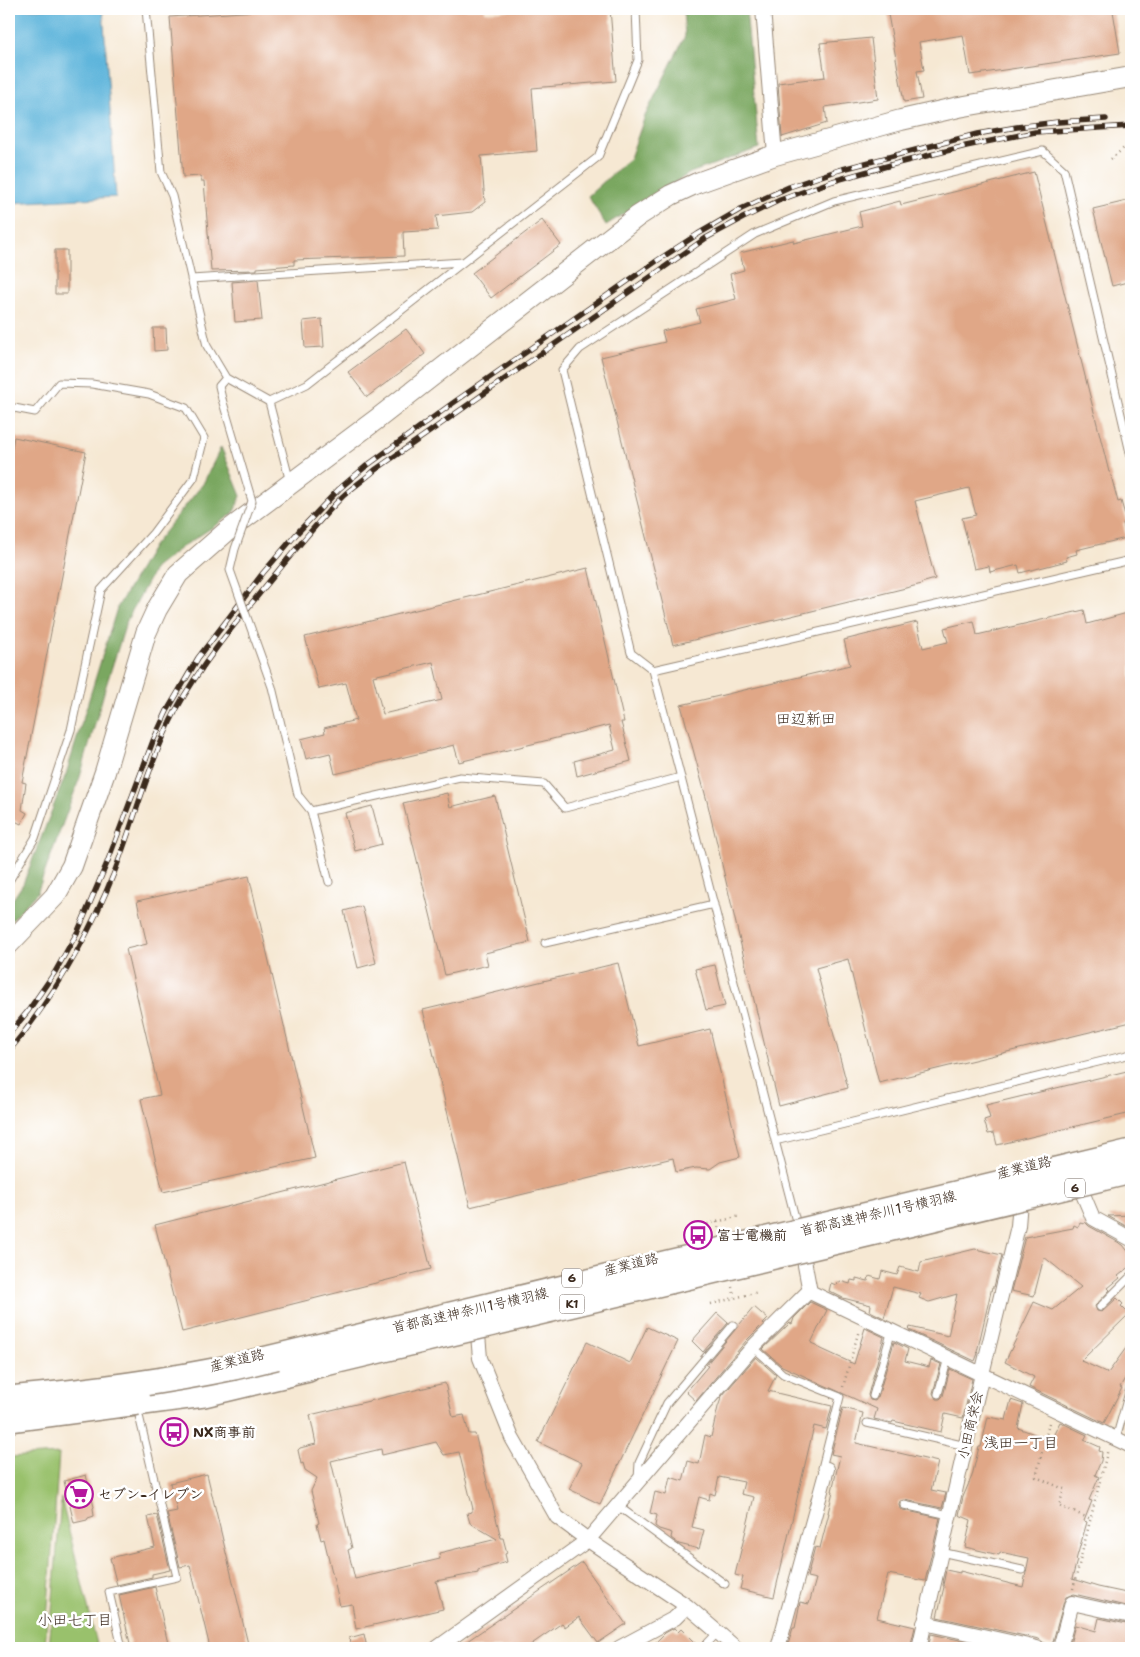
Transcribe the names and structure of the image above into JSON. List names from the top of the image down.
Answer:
{
  "streets": {
    "highway": ["首都高速神奈川1号横羽線", "K1"],
    "main road": ["産業道路", "6"],
    "street": ["小田商栄会"]
  },
  "crossings": [
    ["産業道路", "首都高速神奈川1号横羽線"],
    ["産業道路", "小田商栄会"]
  ],
  "districts": ["田辺新田", "浅田一丁目", "小田七丁目"],
  "places": {
    "bus stop": ["富士電機前", "NX商事前"],
    "supermarket": ["セブン-イレブン"]
  }
}
